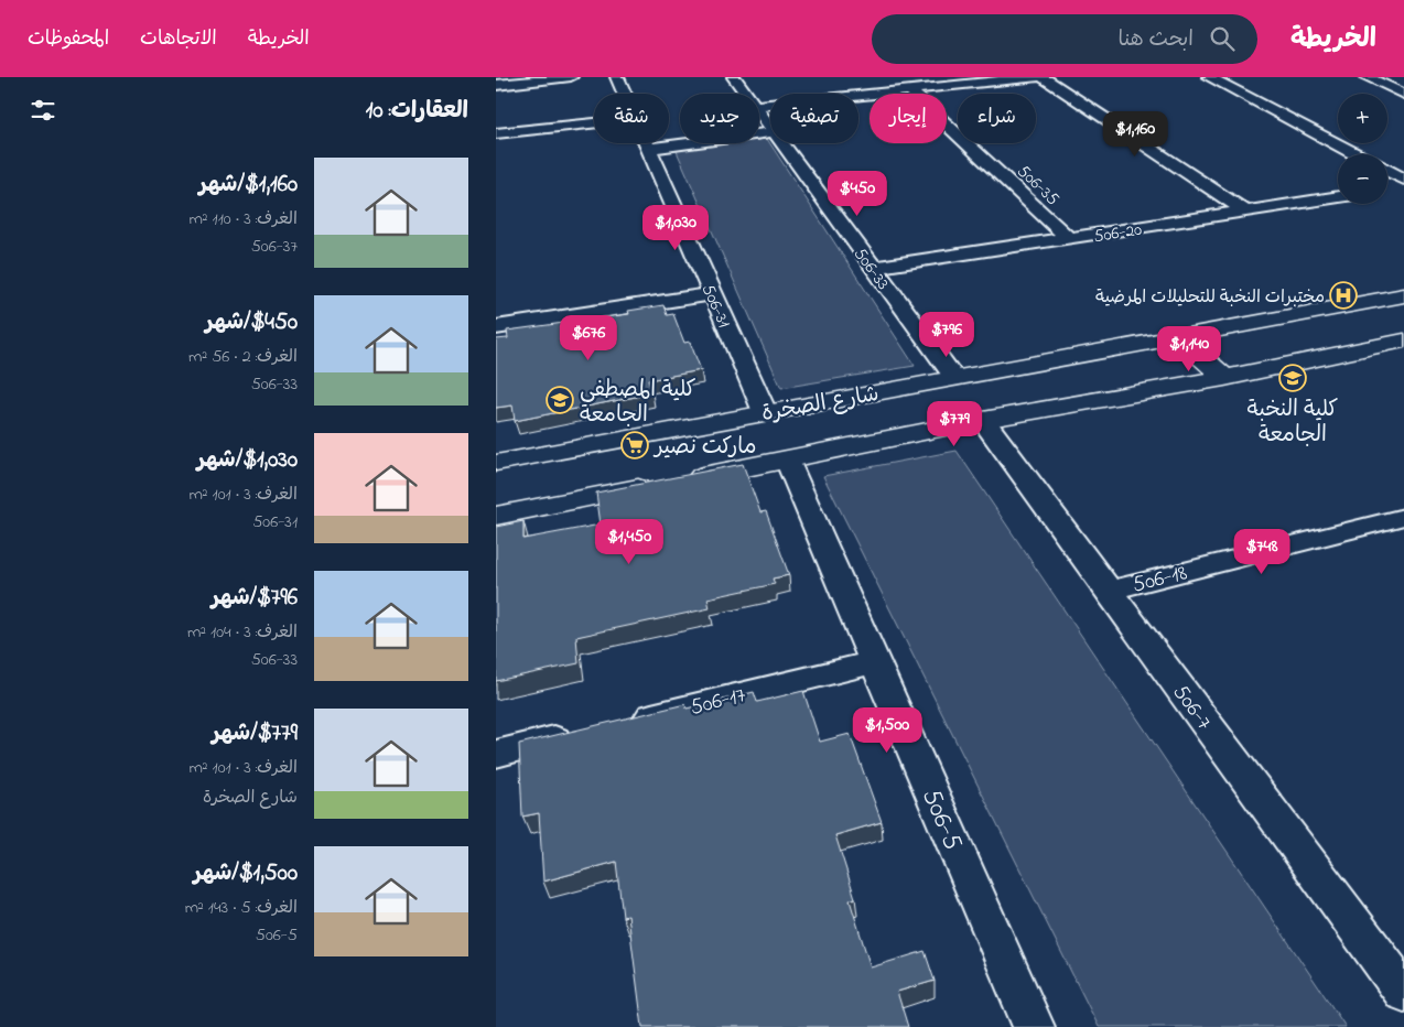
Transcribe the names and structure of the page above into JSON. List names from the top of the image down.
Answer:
{
  "streets": {
    "street": [
      "506-35",
      "506-20",
      "506-33",
      "506-31",
      "شارع الصخرة",
      "506-18",
      "506-17",
      "506-7",
      "506-5"
    ]
  },
  "crossings": [
    ["506-35", "506-20"],
    ["506-20", "506-33"],
    ["506-33", "شارع الصخرة"],
    ["506-31", "شارع الصخرة"],
    ["506-18", "506-7"],
    ["506-17", "506-5"]
  ],
  "places": {
    "hospital": ["مختبرات النخبة للتحليلات المرضية"],
    "school or university": ["كلية النخبة الجامعة", "كلية المصطفى الجامعة"],
    "supermarket": ["ماركت نصير"]
  },
  "page": {
    "header": "الخريطة",
    "search": "ابحث هنا",
    "nav": ["الخريطة", "الاتجاهات", "المحفوظات"],
    "heading": "العقارات: 10",
    "map_buttons": ["+", "−"],
    "chip": [
      "شراء",
      "إيجار",
      "تصفية",
      "جديد",
      "شقة"
    ],
    "price": [
      "$1,160",
      "$450",
      "$1,030",
      "$796",
      "$676",
      "$1,140",
      "$779",
      "$1,450",
      "$748",
      "$1,500"
    ],
    "list": [
      {
        "name": "$1,160/شهر",
        "note": "الغرف: 3 · 110 m² · 506-37"
      },
      {
        "name": "$450/شهر",
        "note": "الغرف: 2 · 56 m² · 506-33"
      },
      {
        "name": "$1,030/شهر",
        "note": "الغرف: 3 · 101 m² · 506-31"
      },
      {
        "name": "$796/شهر",
        "note": "الغرف: 3 · 104 m² · 506-33"
      },
      {
        "name": "$779/شهر",
        "note": "الغرف: 3 · 101 m² · شارع الصخرة"
      },
      {
        "name": "$1,500/شهر",
        "note": "الغرف: 5 · 143 m² · 506-5"
      }
    ]
  }
}
